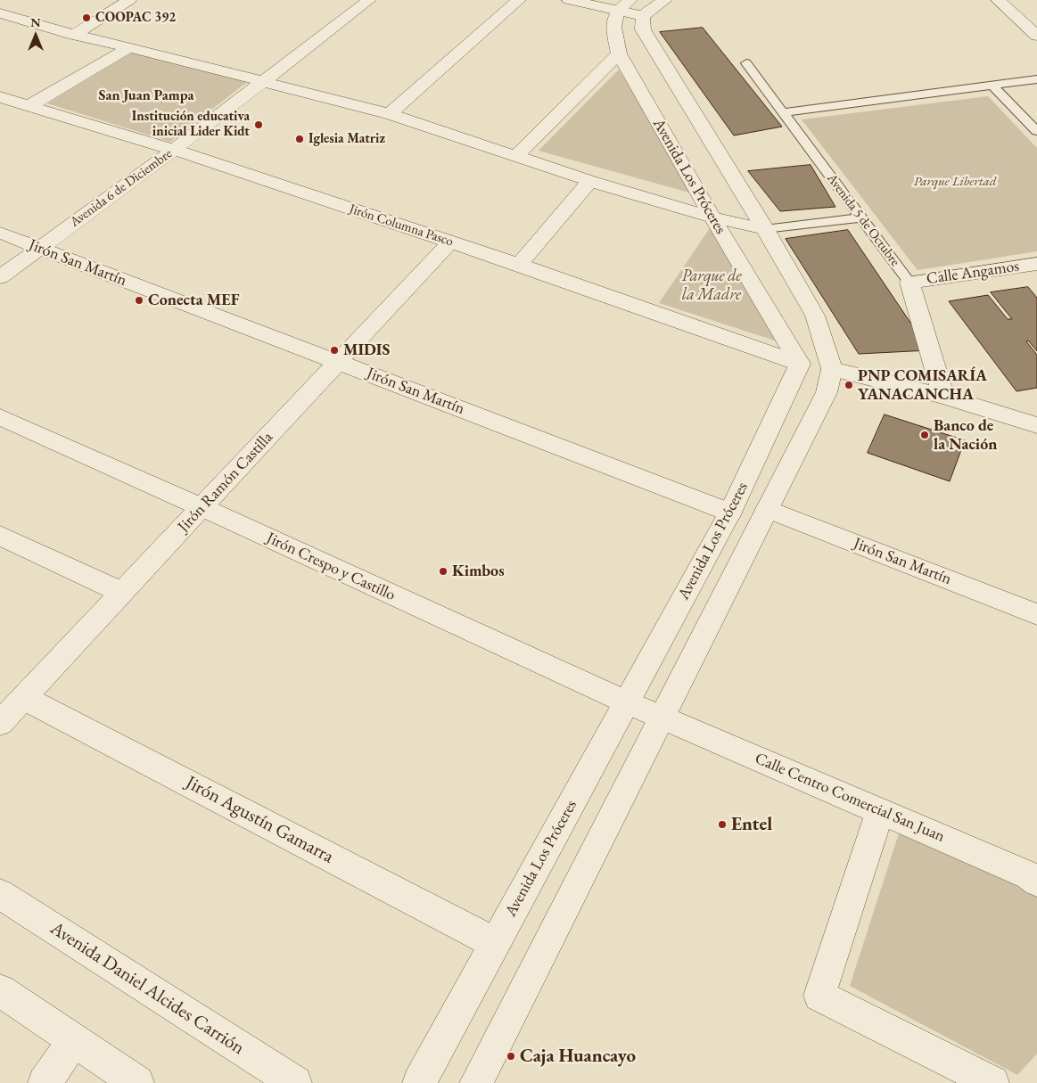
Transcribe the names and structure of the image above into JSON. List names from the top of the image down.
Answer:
{
  "streets": {
    "street": [
      "Avenida Los Próceres",
      "Avenida 6 de Diciembre",
      "Avenida 5 de Octubre",
      "Jirón Columna Pasco",
      "Jirón San Martín",
      "Calle Angamos",
      "Jirón Ramón Castilla",
      "Jirón Crespo y Castillo",
      "Calle Centro Comercial San Juan",
      "Jirón Agustín Gamarra",
      "Avenida Daniel Alcides Carrión"
    ]
  },
  "crossings": [
    ["Avenida Los Próceres", "Jirón Columna Pasco"],
    ["Avenida Los Próceres", "Jirón San Martín"],
    ["Avenida Los Próceres", "Jirón Crespo y Castillo"],
    ["Avenida Los Próceres", "Calle Centro Comercial San Juan"],
    ["Avenida Los Próceres", "Jirón Agustín Gamarra"],
    ["Avenida 6 de Diciembre", "Jirón Columna Pasco"],
    ["Avenida 6 de Diciembre", "Jirón San Martín"],
    ["Avenida 5 de Octubre", "Calle Angamos"],
    ["Jirón Columna Pasco", "Jirón Ramón Castilla"],
    ["Jirón San Martín", "Jirón Ramón Castilla"],
    ["Jirón Ramón Castilla", "Jirón Crespo y Castillo"],
    ["Jirón Ramón Castilla", "Jirón Agustín Gamarra"],
    ["Jirón Crespo y Castillo", "Calle Centro Comercial San Juan"]
  ],
  "districts": ["San Juan Pampa"],
  "parks": ["Parque Libertad", "Parque de la Madre"],
  "places": [
    "COOPAC 392",
    "Institución educativa inicial Lider Kidt",
    "Iglesia Matriz",
    "Conecta MEF",
    "MIDIS",
    "PNP COMISARÍA YANACANCHA",
    "Banco de la Nación",
    "Kimbos",
    "Entel",
    "Caja Huancayo"
  ],
  "north": "top"
}
